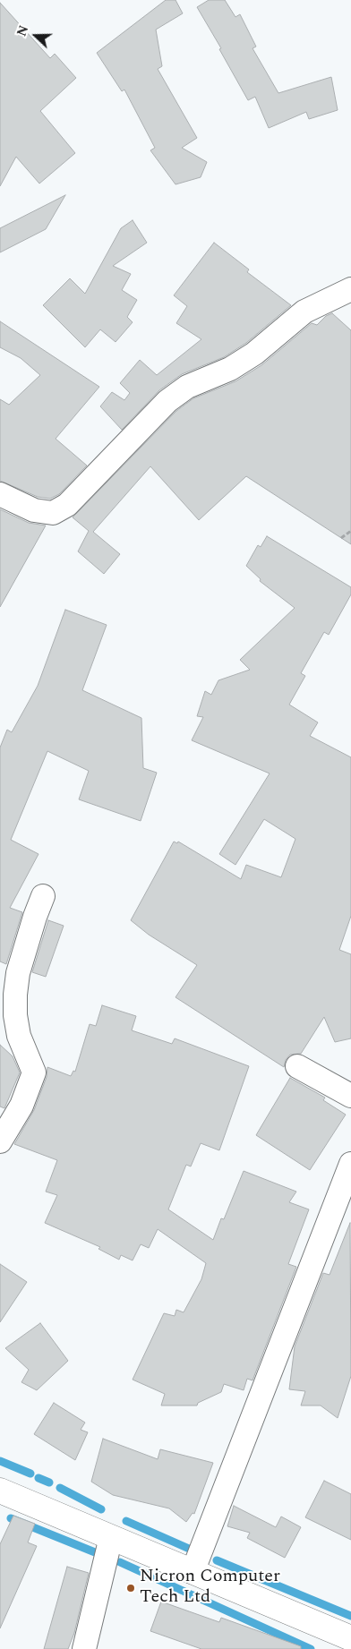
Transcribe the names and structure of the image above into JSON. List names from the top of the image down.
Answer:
{
  "places": ["Nicron Computer Tech Ltd"],
  "north": "left"
}
